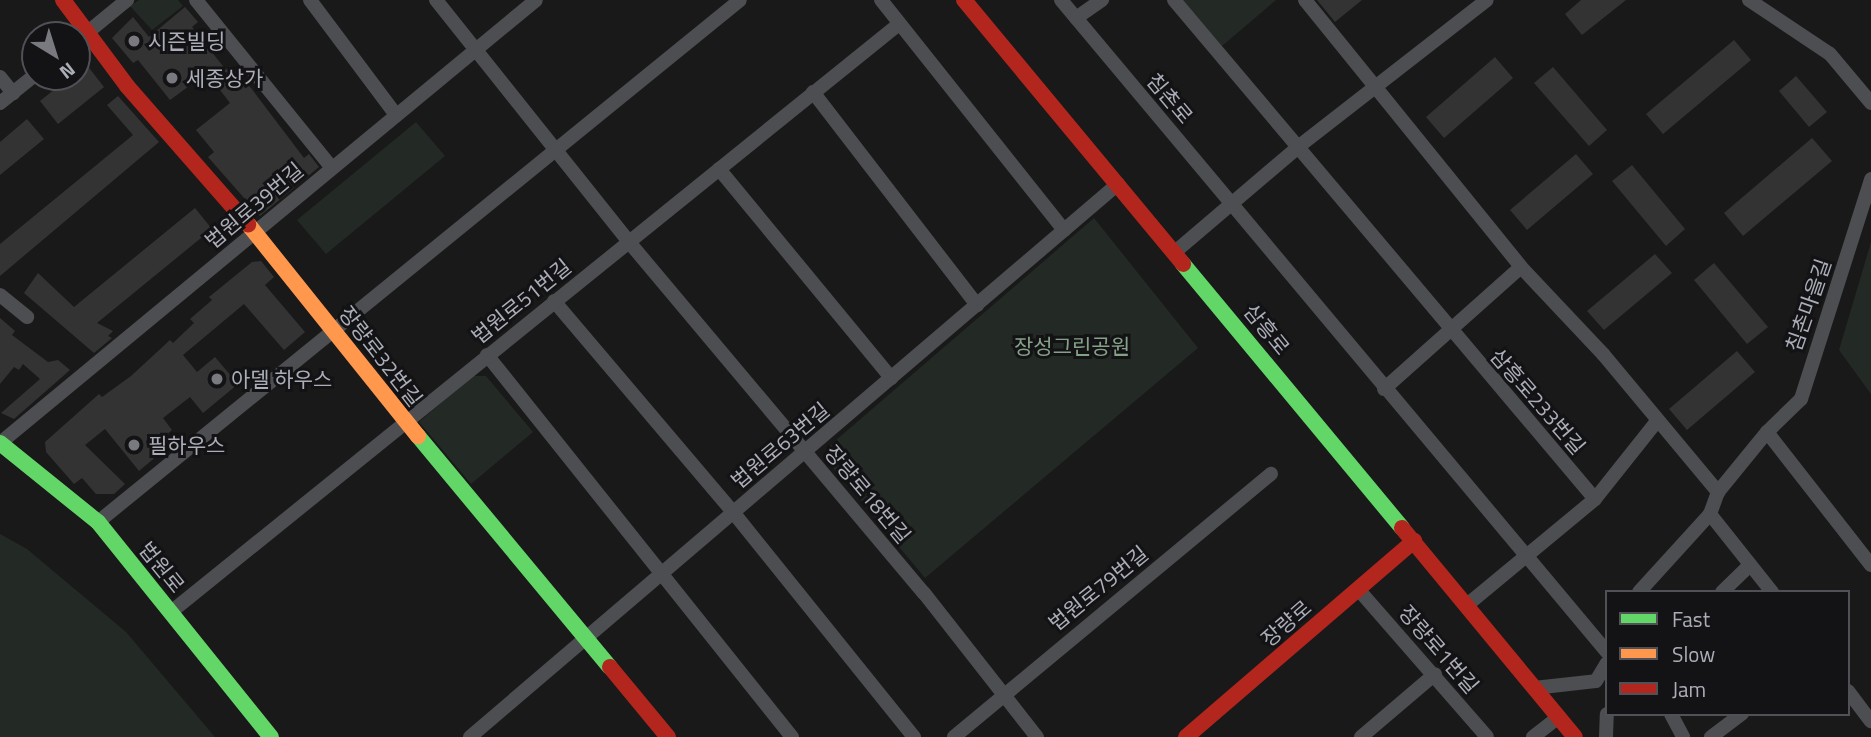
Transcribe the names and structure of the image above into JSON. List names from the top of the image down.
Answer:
{
  "streets": {
    "main road": [
      "삼흥로",
      "장량로32번길",
      "법원로",
      "장량로"
    ],
    "street": [
      "침촌로",
      "법원로39번길",
      "법원로51번길",
      "침촌마을길",
      "삼흥로233번길",
      "법원로63번길",
      "장량로18번길",
      "법원로79번길",
      "장량로1번길"
    ]
  },
  "crossings": [
    ["법원로39번길", "장량로32번길"],
    ["법원로39번길", "장량로18번길"],
    ["법원로39번길", "법원로"],
    ["법원로51번길", "장량로32번길"],
    ["법원로51번길", "장량로18번길"],
    ["법원로51번길", "법원로"],
    ["삼흥로", "법원로63번길"],
    ["삼흥로", "장량로"],
    ["장량로32번길", "법원로63번길"],
    ["법원로63번길", "장량로18번길"],
    ["장량로18번길", "법원로79번길"],
    ["장량로", "장량로1번길"]
  ],
  "parks": ["장성그린공원"],
  "places": [
    "시즌빌딩",
    "세종상가",
    "아델 하우스",
    "필하우스"
  ],
  "legend": ["Fast", "Slow", "Jam"],
  "north": "bottom right"
}
